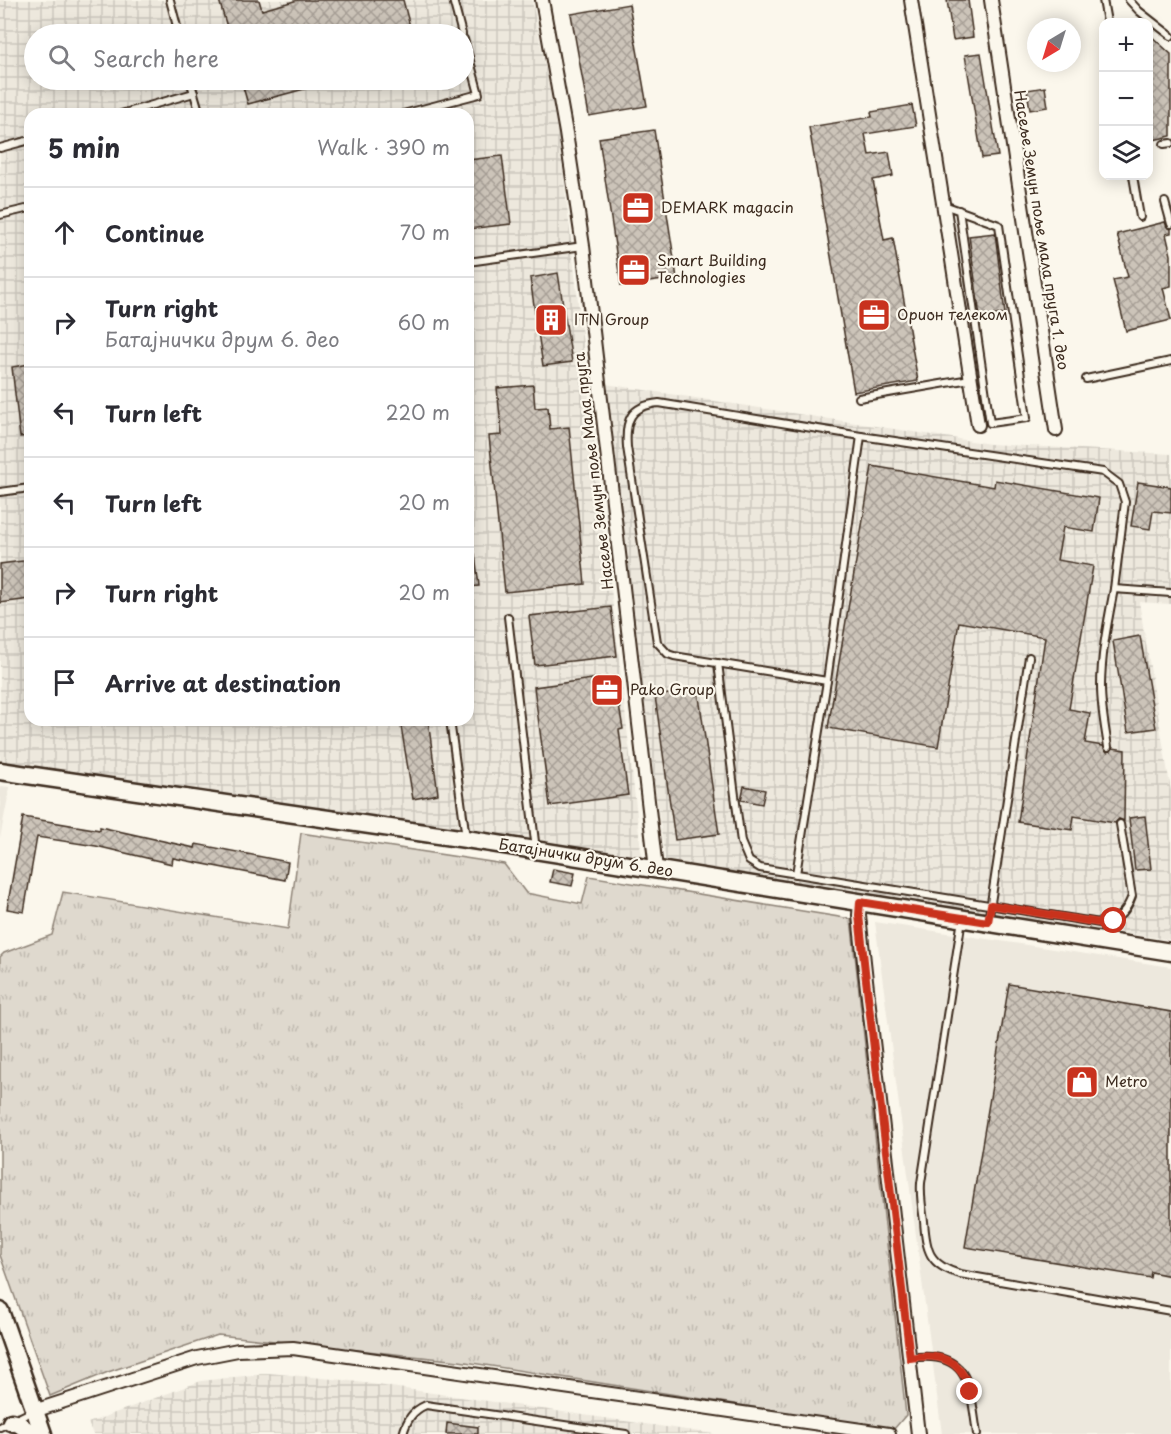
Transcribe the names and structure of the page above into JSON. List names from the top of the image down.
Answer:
{
  "streets": {
    "street": ["Насеље Земун поље мала пруга 1. део", "Насеље Земун поље Мала пруга", "Батајнички друм 6. део"]
  },
  "crossings": [
    ["Насеље Земун поље Мала пруга", "Батајнички друм 6. део"]
  ],
  "places": {
    "office": [
      "DEMARK magacin",
      "Smart Building Technologies",
      "Орион телеком",
      "Pako Group"
    ],
    "building": ["ITN Group"],
    "shop": ["Metro"]
  },
  "north": "bottom left",
  "page": {
    "map_buttons": ["+", "−"],
    "search": "Search here",
    "heading": ["5 min", "Walk · 390 m"],
    "list": [
      ["Continue", "70 m"],
      ["Turn right", "Батајнички друм 6. део", "60 m"],
      ["Turn left", "220 m"],
      ["Turn left", "20 m"],
      ["Turn right", "20 m"],
      "Arrive at destination"
    ]
  }
}
